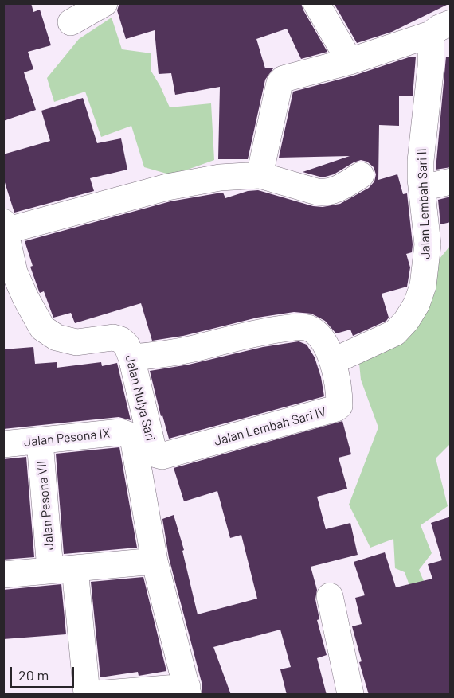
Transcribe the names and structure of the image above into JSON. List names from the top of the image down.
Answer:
{
  "streets": {
    "street": [
      "Jalan Lembah Sari II",
      "Jalan Mulya Sari",
      "Jalan Lembah Sari IV",
      "Jalan Pesona IX",
      "Jalan Pesona VII"
    ]
  },
  "crossings": [
    ["Jalan Lembah Sari II", "Jalan Lembah Sari IV"],
    ["Jalan Mulya Sari", "Jalan Lembah Sari IV"],
    ["Jalan Pesona IX", "Jalan Pesona VII"]
  ],
  "scale_bar": "20 m"
}
